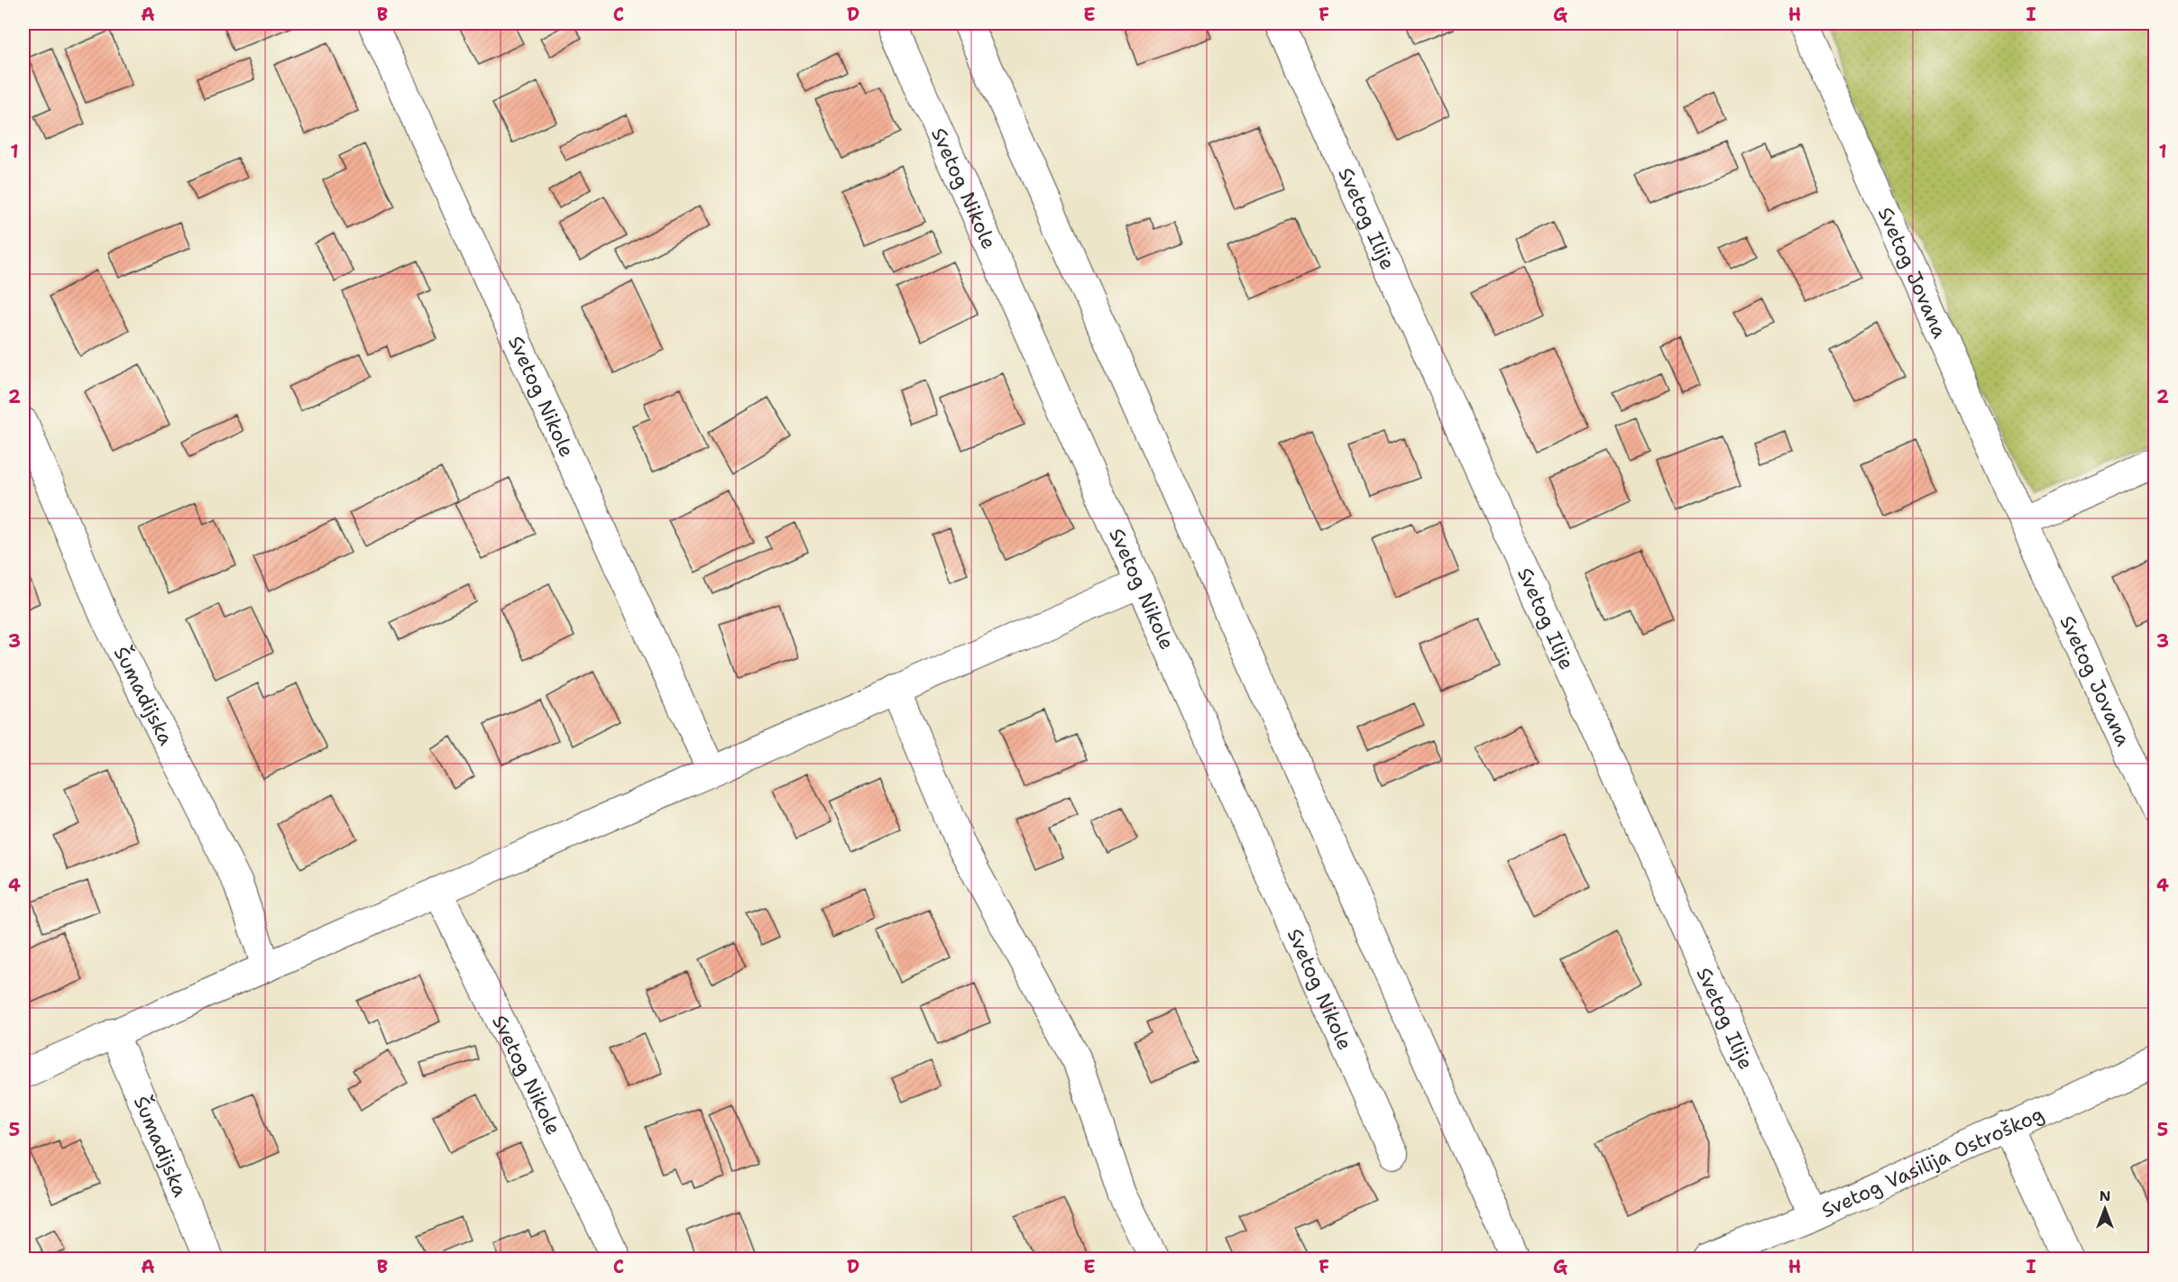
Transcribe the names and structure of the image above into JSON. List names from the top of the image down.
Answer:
{
  "streets": {
    "street": [
      "Svetog Nikole",
      "Svetog Ilije",
      "Svetog Jovana",
      "Šumadijska",
      "Svetog Vasilija Ostroškog"
    ]
  },
  "crossings": [
    ["Svetog Ilije", "Svetog Vasilija Ostroškog"]
  ],
  "north": "top",
  "grid": {
    "columns": [
      "A",
      "B",
      "C",
      "D",
      "E",
      "F",
      "G",
      "H",
      "I"
    ],
    "rows": [
      "1",
      "2",
      "3",
      "4",
      "5"
    ]
  }
}
